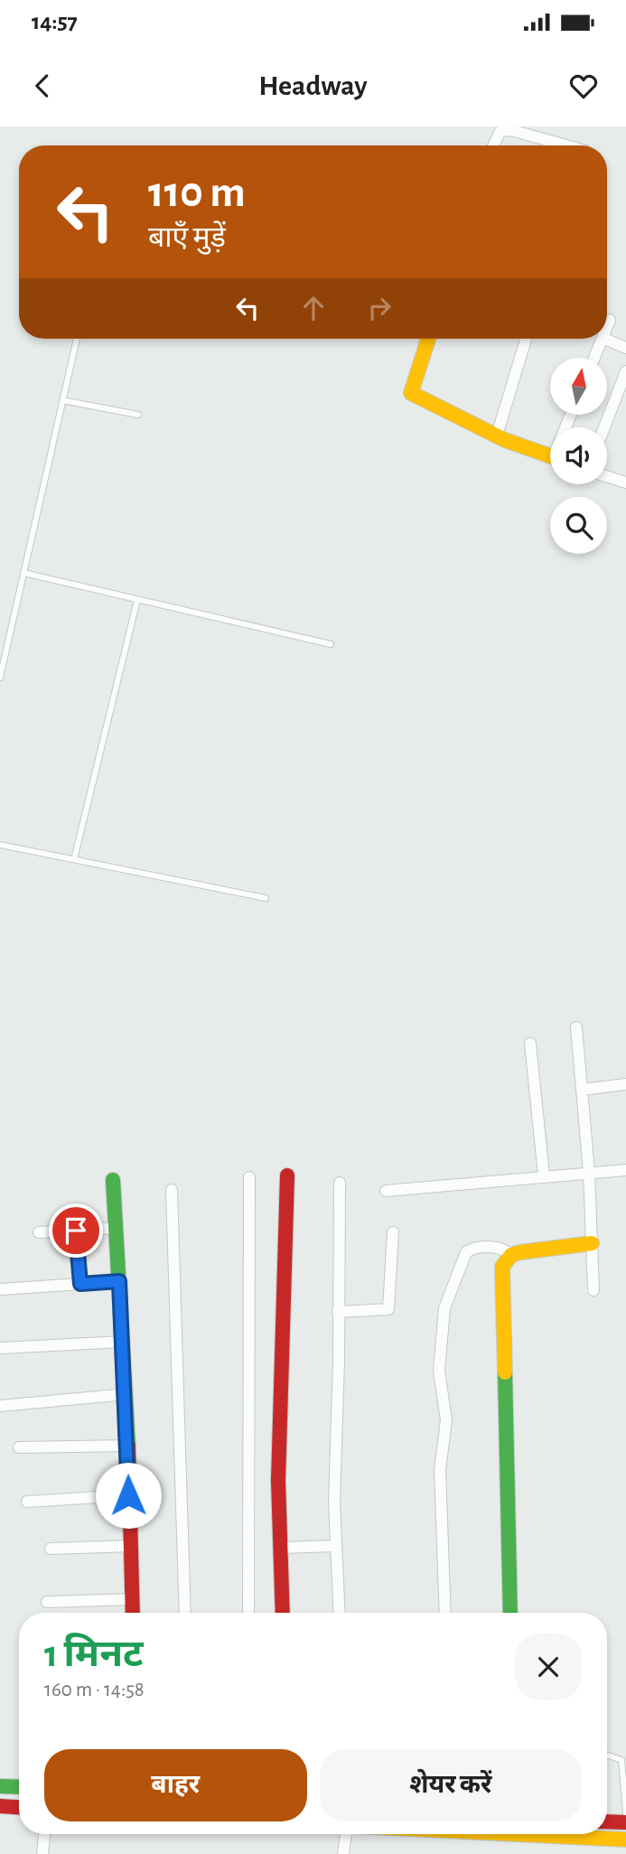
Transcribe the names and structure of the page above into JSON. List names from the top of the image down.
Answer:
{
  "north": "top",
  "page": {
    "status": "14:57",
    "header": "Headway",
    "turn": ["110 m", "बाएँ मुड़ें"],
    "heading": ["1 मिनट", "160 m · 14:58"],
    "buttons": ["बाहर", "शेयर करें"]
  }
}
